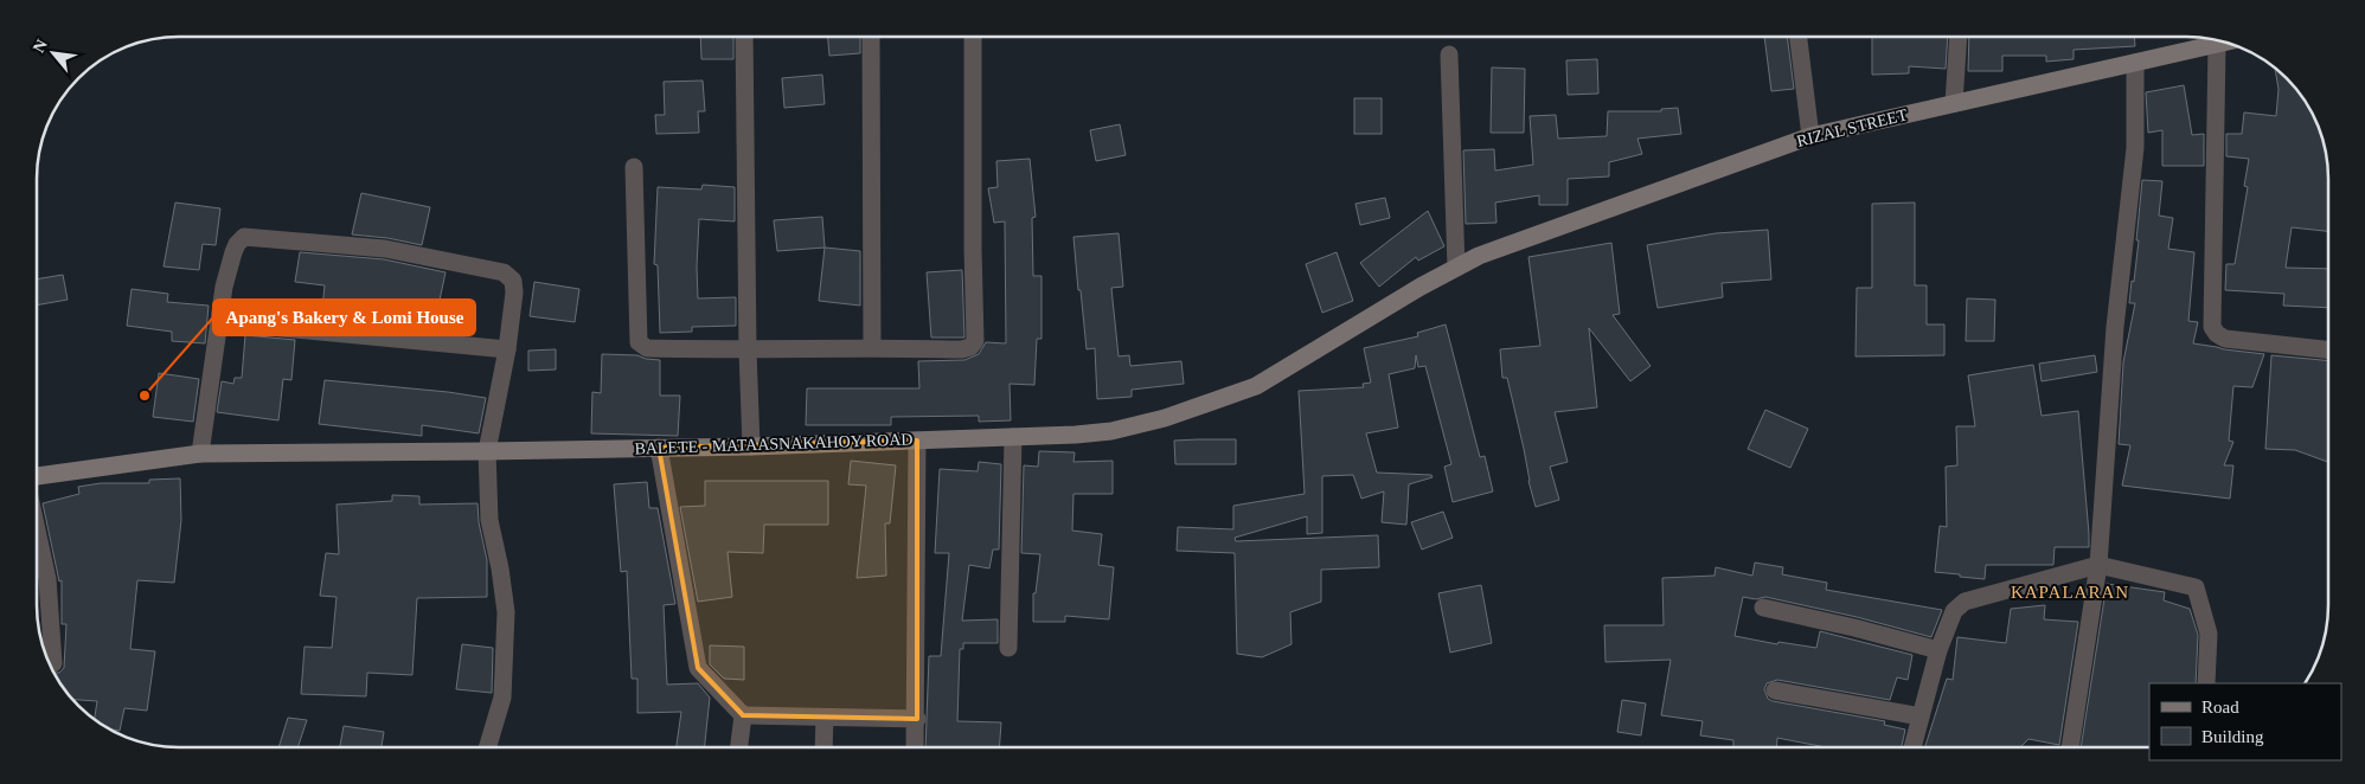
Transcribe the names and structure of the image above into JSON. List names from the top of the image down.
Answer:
{
  "streets": {
    "main road": ["RIZAL STREET", "BALETE - MATAASNAKAHOY ROAD"]
  },
  "crossings": [
    ["RIZAL STREET", "BALETE - MATAASNAKAHOY ROAD"]
  ],
  "districts": ["KAPALARAN"],
  "places": ["Apang's Bakery & Lomi House"],
  "legend": ["Road", "Building"],
  "north": "top left"
}
